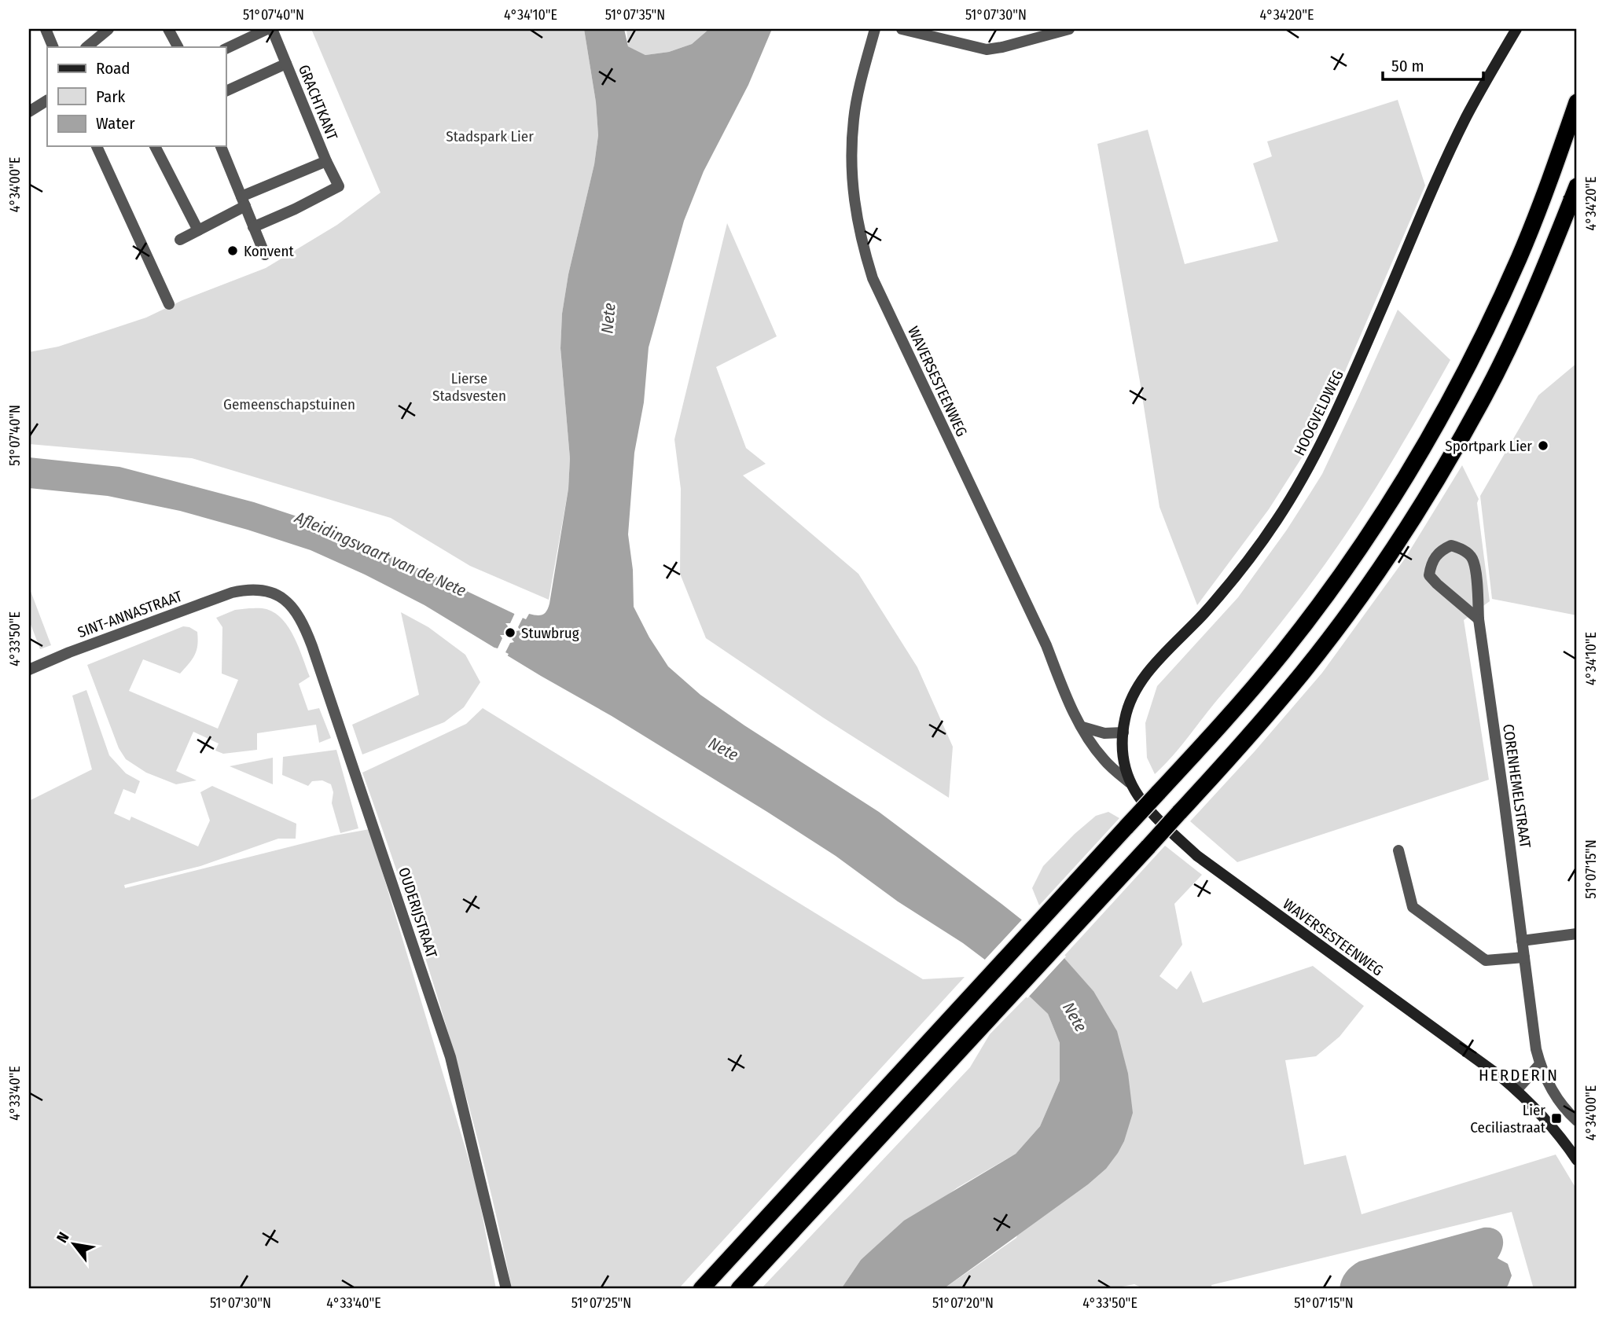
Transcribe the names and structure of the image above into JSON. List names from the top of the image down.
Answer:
{
  "streets": {
    "main road": ["WAVERSESTEENWEG", "HOOGVELDWEG"],
    "street": [
      "GRACHTKANT",
      "SINT-ANNASTRAAT",
      "CORENHEMELSTRAAT",
      "OUDERIJSTRAAT"
    ]
  },
  "crossings": [
    ["WAVERSESTEENWEG", "HOOGVELDWEG"],
    ["SINT-ANNASTRAAT", "OUDERIJSTRAAT"]
  ],
  "districts": ["HERDERIN"],
  "water": ["Nete", "Afleidingsvaart van de Nete"],
  "parks": ["Stadspark Lier", "Lierse Stadsvesten", "Gemeenschapstuinen"],
  "places": {
    "other": ["Konvent", "Sportpark Lier", "Stuwbrug"],
    "transit": ["Lier Ceciliastraat"]
  },
  "legend": ["Road", "Park", "Water"],
  "scale_bar": "50 m",
  "north": "top left",
  "coordinates": [
    "51°07'40\"N",
    "4°34'10\"E",
    "51°07'35\"N",
    "51°07'30\"N",
    "4°34'20\"E",
    "4°34'00\"E",
    "4°33'50\"E",
    "51°07'15\"N",
    "4°33'40\"E",
    "51°07'25\"N",
    "51°07'20\"N"
  ]
}
